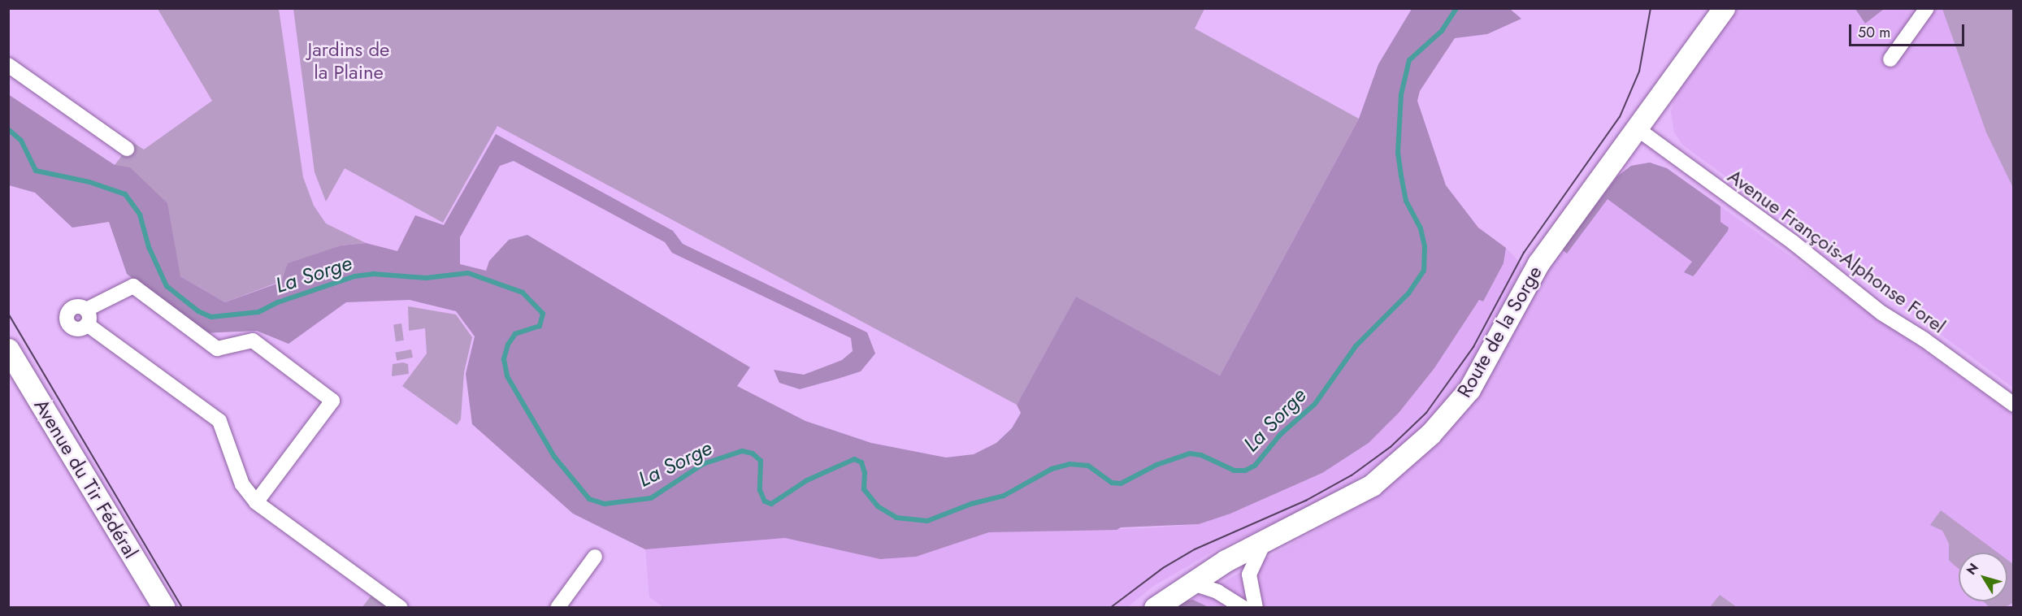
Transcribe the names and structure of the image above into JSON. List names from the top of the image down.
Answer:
{
  "streets": {
    "street": ["Avenue François-Alphonse Forel", "Route de la Sorge", "Avenue du Tir Fédéral"]
  },
  "crossings": [
    ["Avenue François-Alphonse Forel", "Route de la Sorge"]
  ],
  "water": ["La Sorge"],
  "parks": ["Jardins de la Plaine"],
  "scale_bar": "50 m",
  "north": "top left"
}
